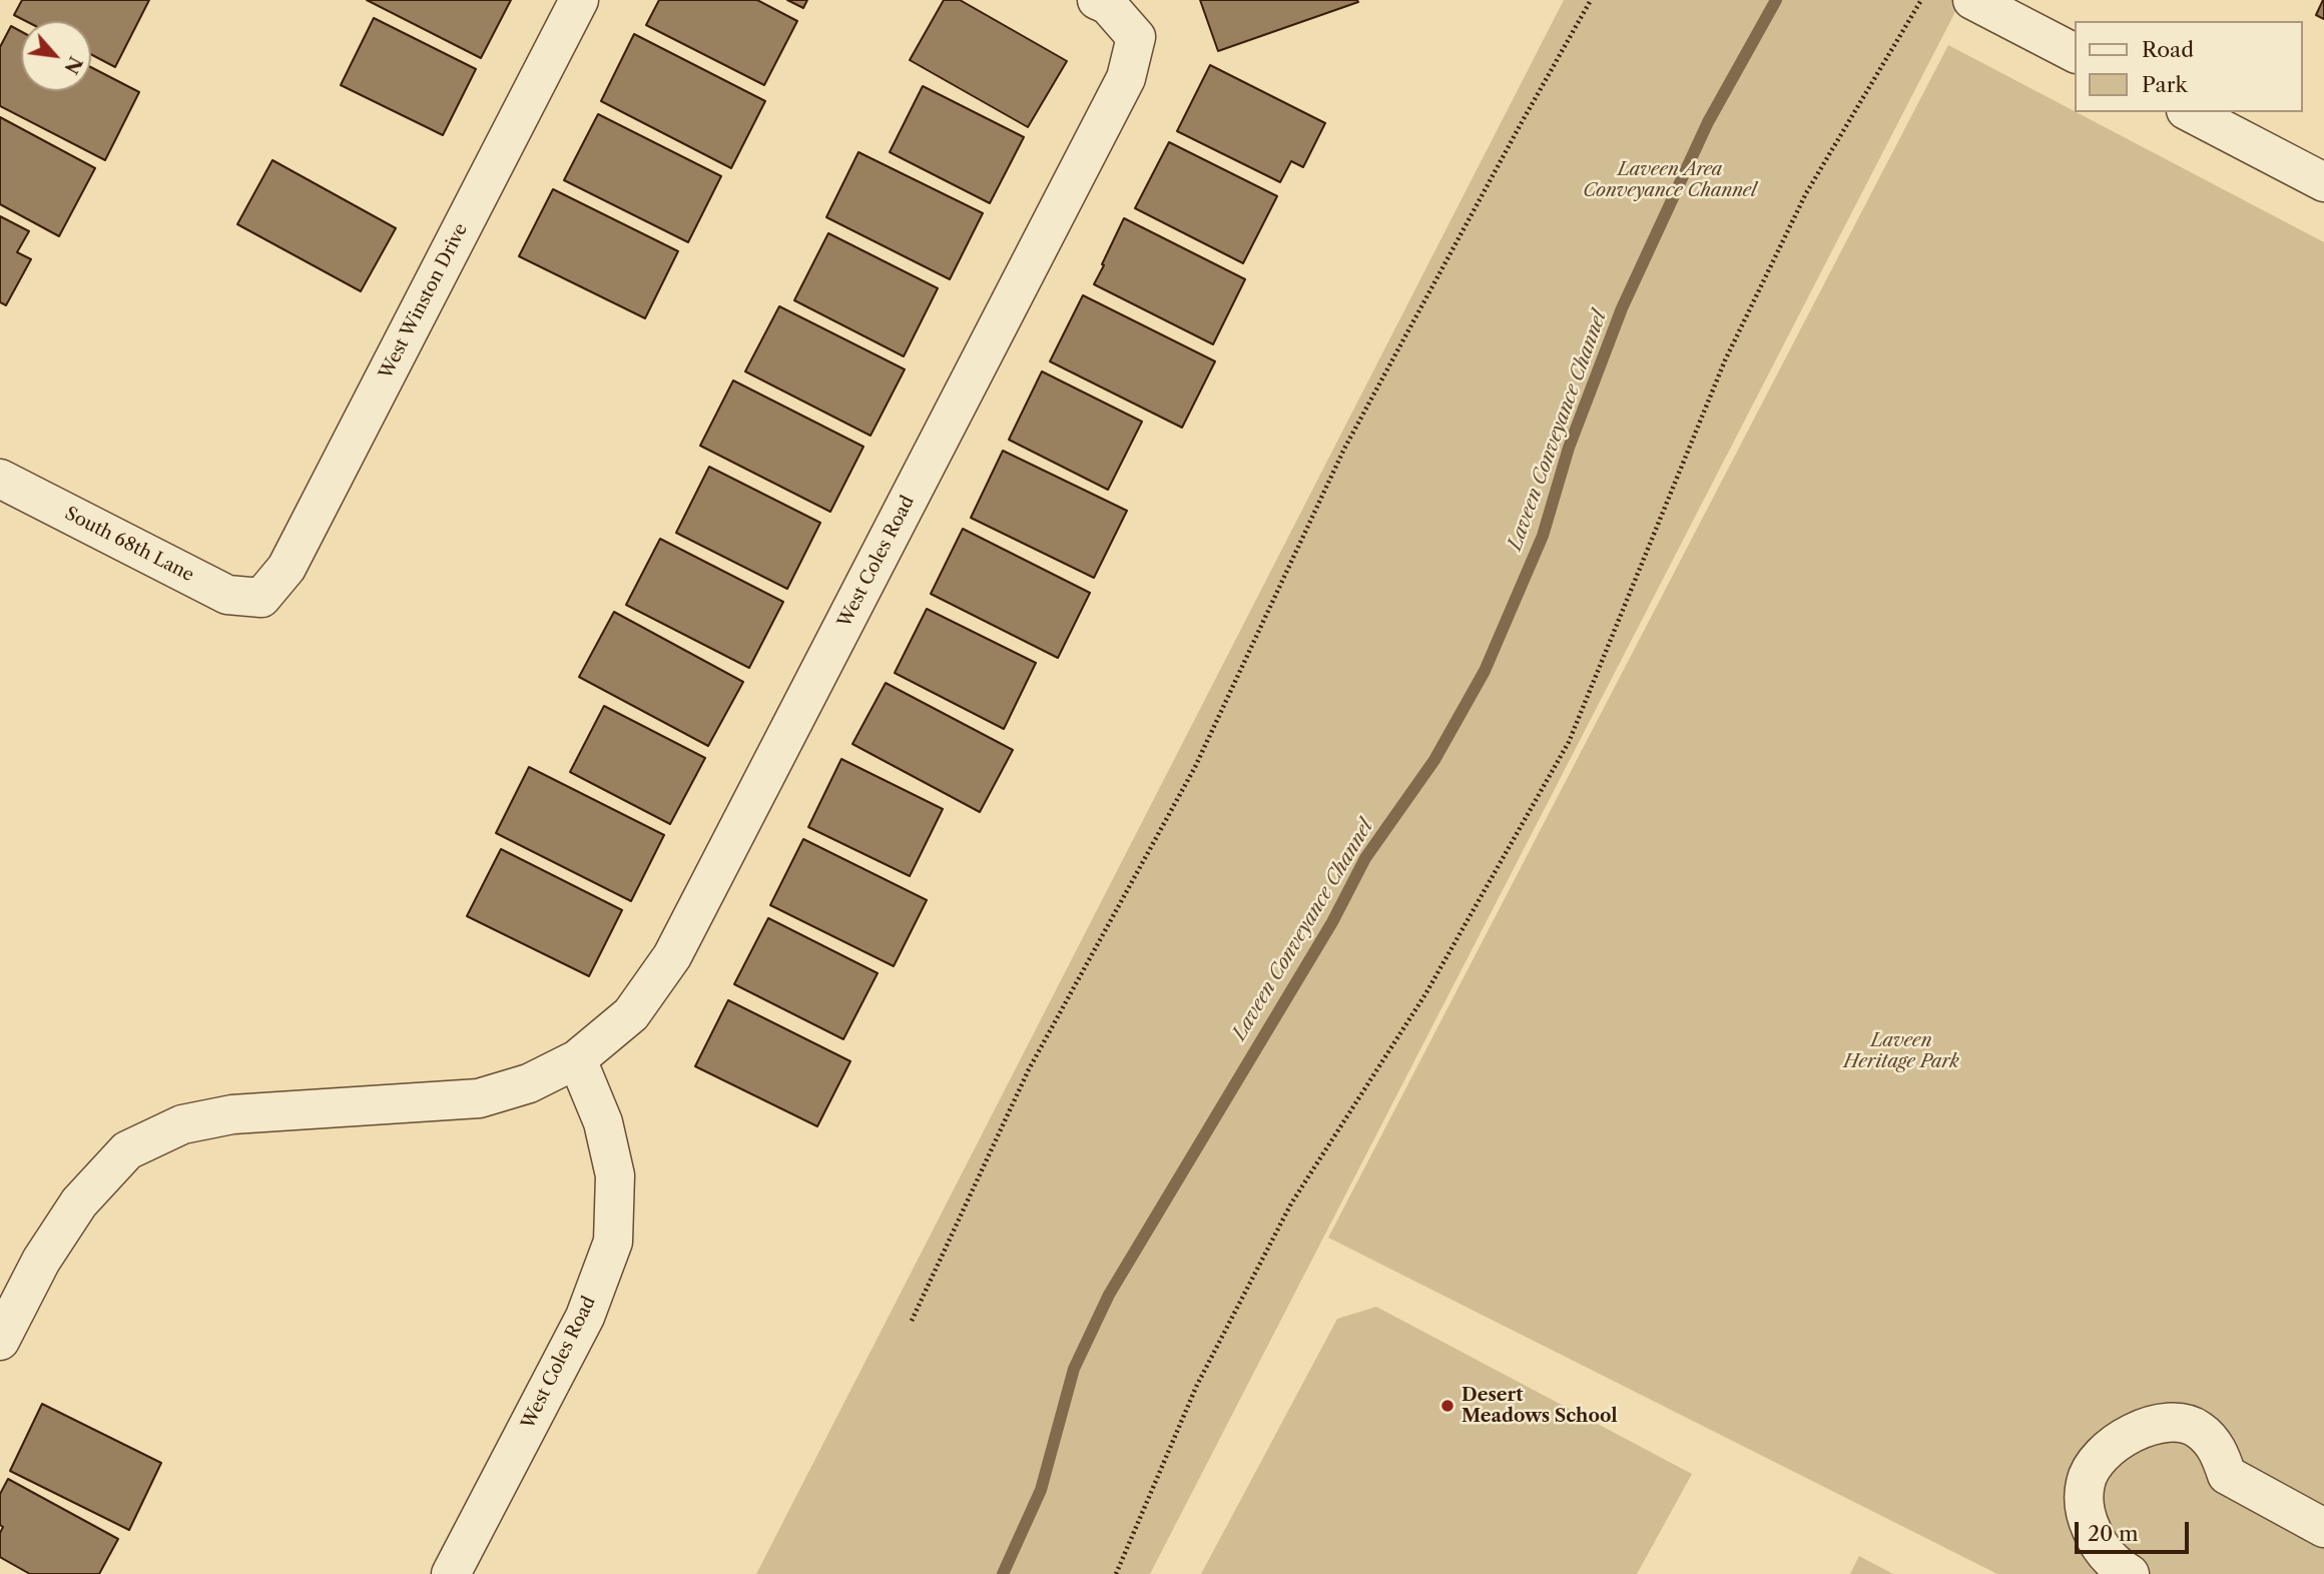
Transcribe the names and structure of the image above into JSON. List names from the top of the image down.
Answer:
{
  "streets": {
    "street": ["West Winston Drive", "South 68th Lane", "West Coles Road"]
  },
  "crossings": [
    ["West Winston Drive", "South 68th Lane"]
  ],
  "water": ["Laveen Conveyance Channel"],
  "parks": ["Laveen Area Conveyance Channel", "Laveen Heritage Park"],
  "places": ["Desert Meadows School"],
  "legend": ["Road", "Park"],
  "scale_bar": "20 m",
  "north": "bottom right"
}
